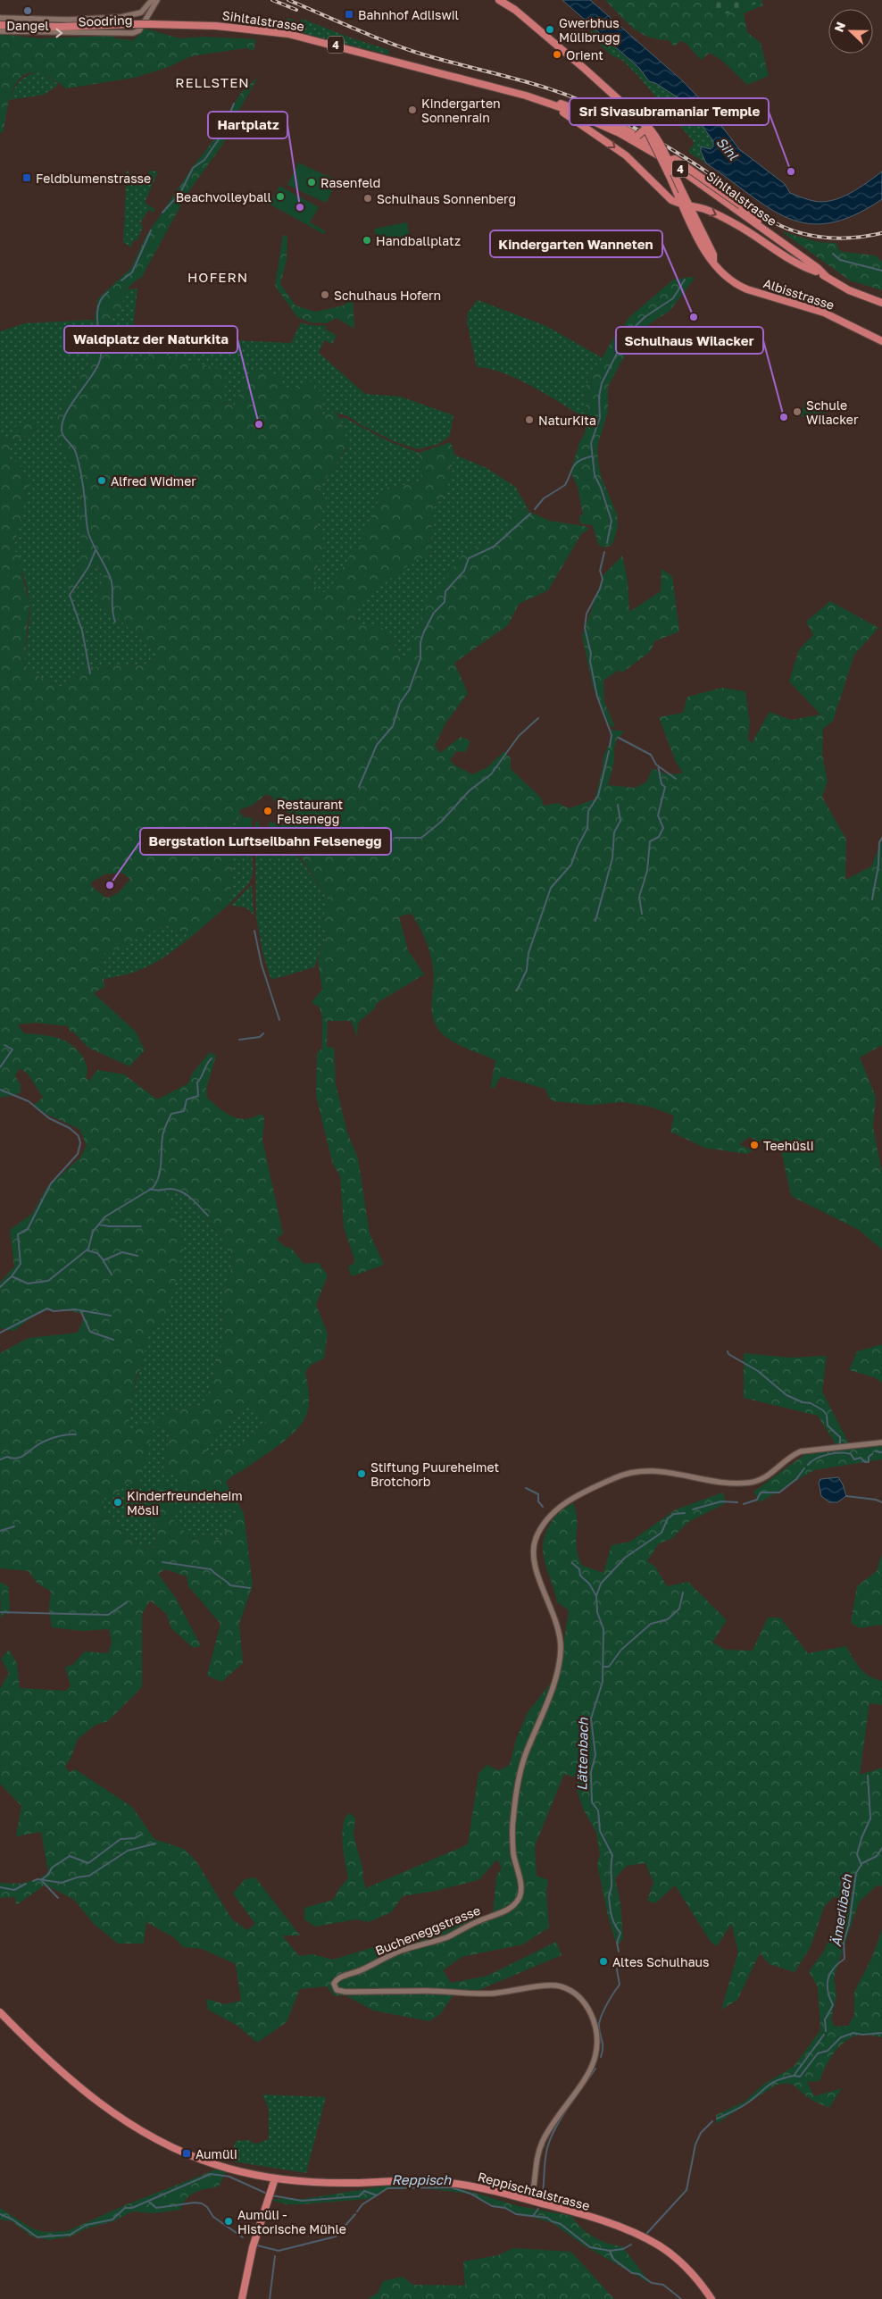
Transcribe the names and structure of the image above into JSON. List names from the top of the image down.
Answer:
{
  "streets": {
    "main road": [
      "Sihltalstrasse",
      "4",
      "Albisstrasse",
      "Reppischtalstrasse"
    ],
    "street": ["Soodring", "Bucheneggstrasse"]
  },
  "crossings": [
    ["Bucheneggstrasse", "Reppischtalstrasse"]
  ],
  "districts": ["RELLSTEN", "HOFERN"],
  "water": [
    "Sihl",
    "Lättenbach",
    "Ämerlibach",
    "Reppisch"
  ],
  "places": {
    "other": [
      "Dangel",
      "Gwerbhus Mülibrugg",
      "Orient",
      "Kindergarten Sonnenrain",
      "Sri Sivasubramaniar Temple",
      "Rasenfeld",
      "Beachvolleyball",
      "Schulhaus Sonnenberg",
      "Hartplatz",
      "Handballplatz",
      "Schulhaus Hofern",
      "Kindergarten Wanneten",
      "Schule Wilacker",
      "Schulhaus Wilacker",
      "NaturKita",
      "Waldplatz der Naturkita",
      "Alfred Widmer",
      "Restaurant Felsenegg",
      "Bergstation Luftseilbahn Felsenegg",
      "Teehüsli",
      "Stiftung Puureheimet Brotchorb",
      "Kinderfreundeheim Mösli",
      "Altes Schulhaus",
      "Aumüli - Historische Mühle"
    ],
    "transit": ["Bahnhof Adliswil", "Feldblumenstrasse", "Aumüli"]
  },
  "north": "left"
}
